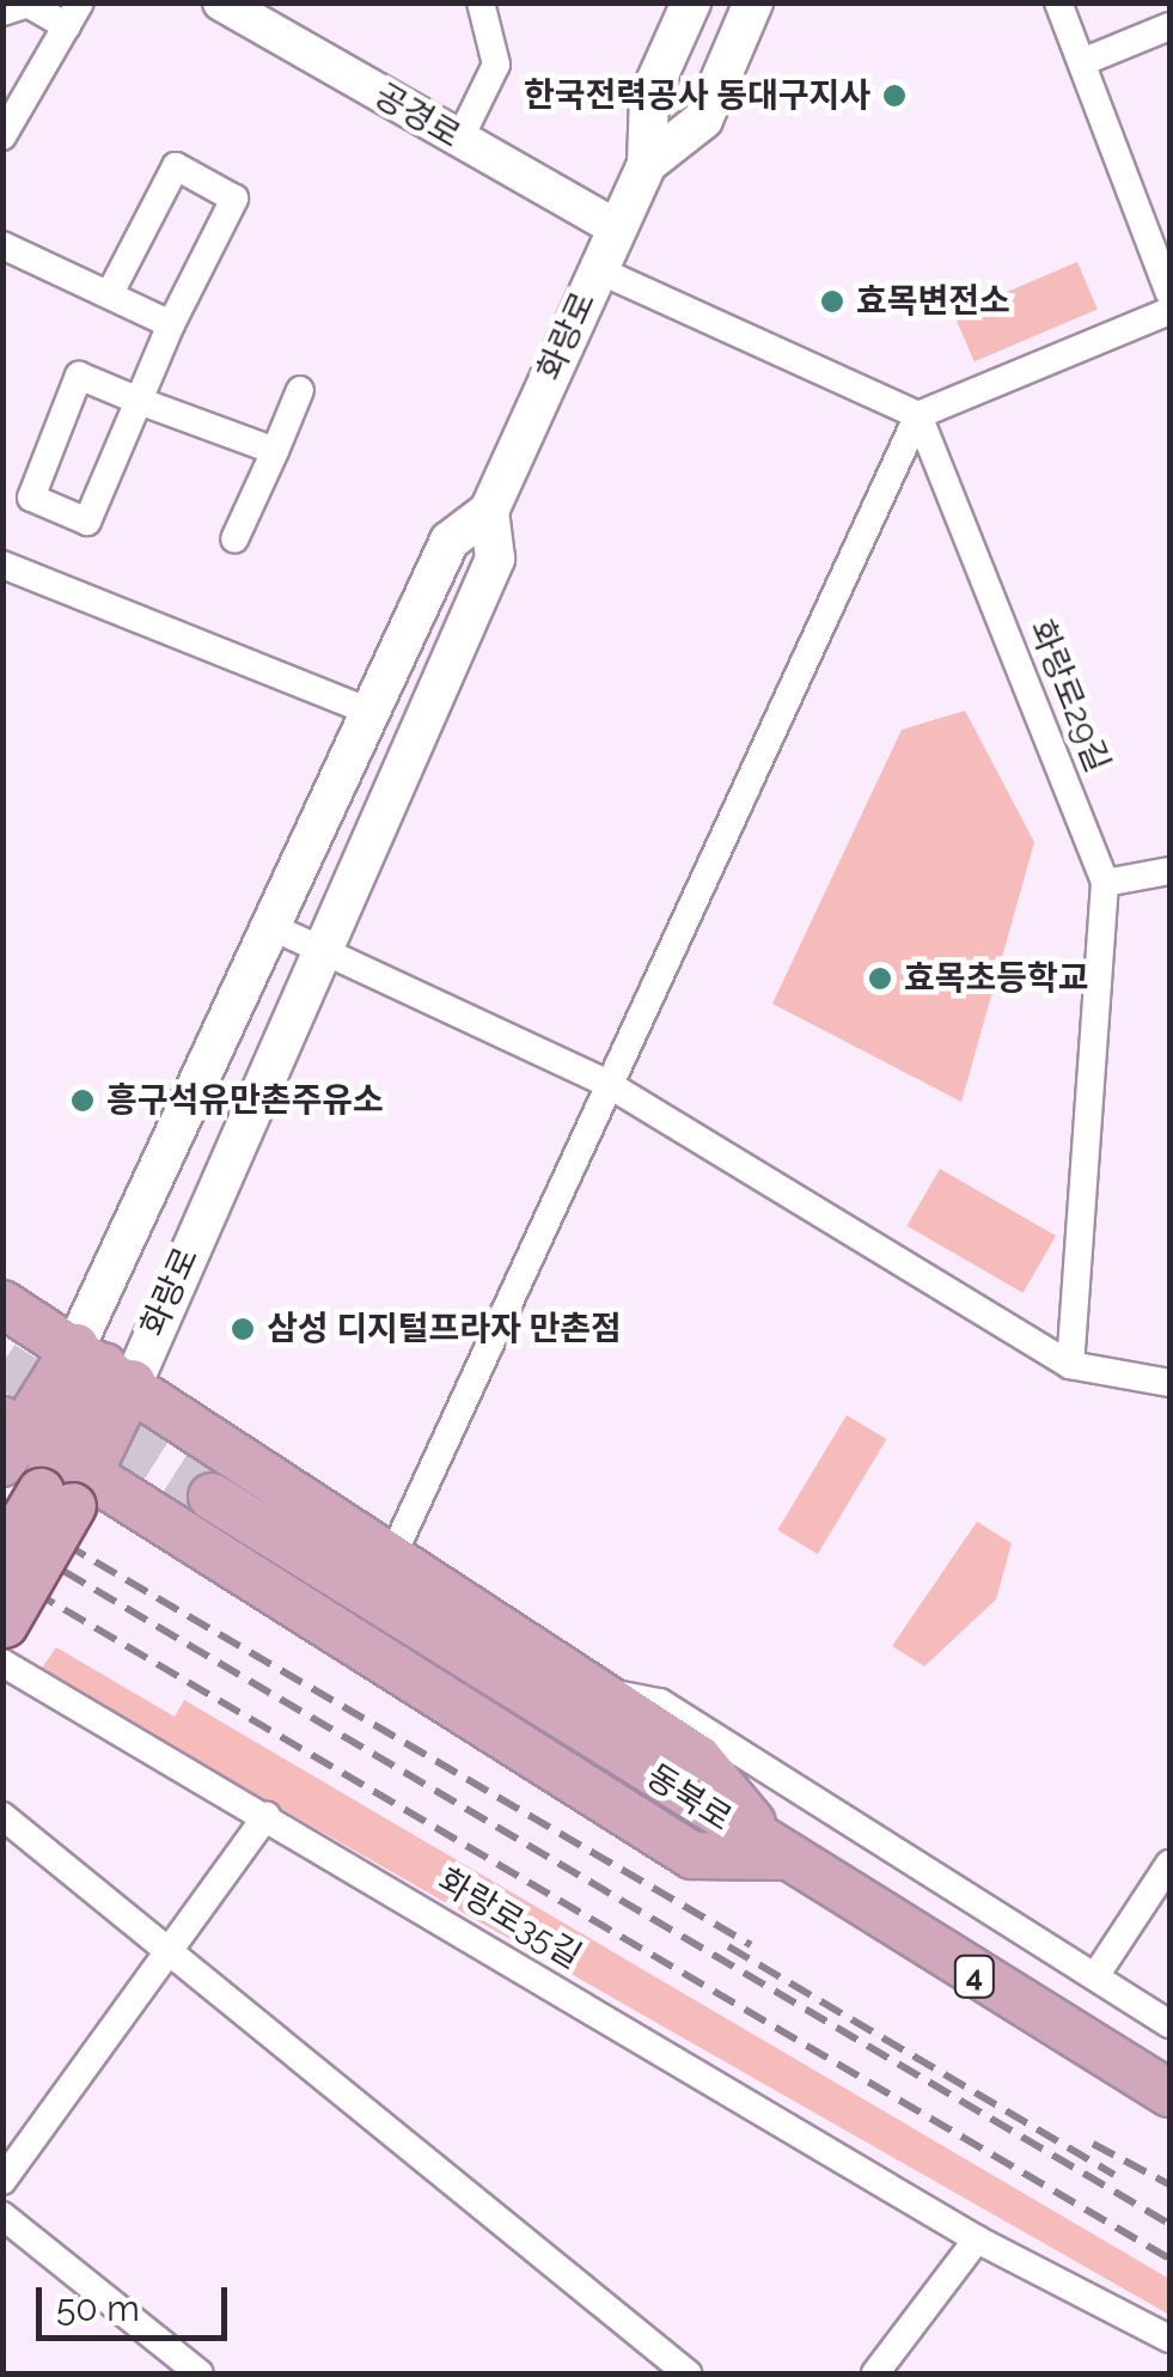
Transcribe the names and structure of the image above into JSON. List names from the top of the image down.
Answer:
{
  "streets": {
    "main road": ["화랑로", "동북로", "4"],
    "street": ["공경로", "화랑로29길", "화랑로35길"]
  },
  "crossings": [
    ["공경로", "화랑로"]
  ],
  "places": [
    "한국전력공사 동대구지사",
    "효목변전소",
    "효목초등학교",
    "흥구석유만촌주유소",
    "삼성 디지털프라자 만촌점"
  ],
  "scale_bar": "50 m"
}
